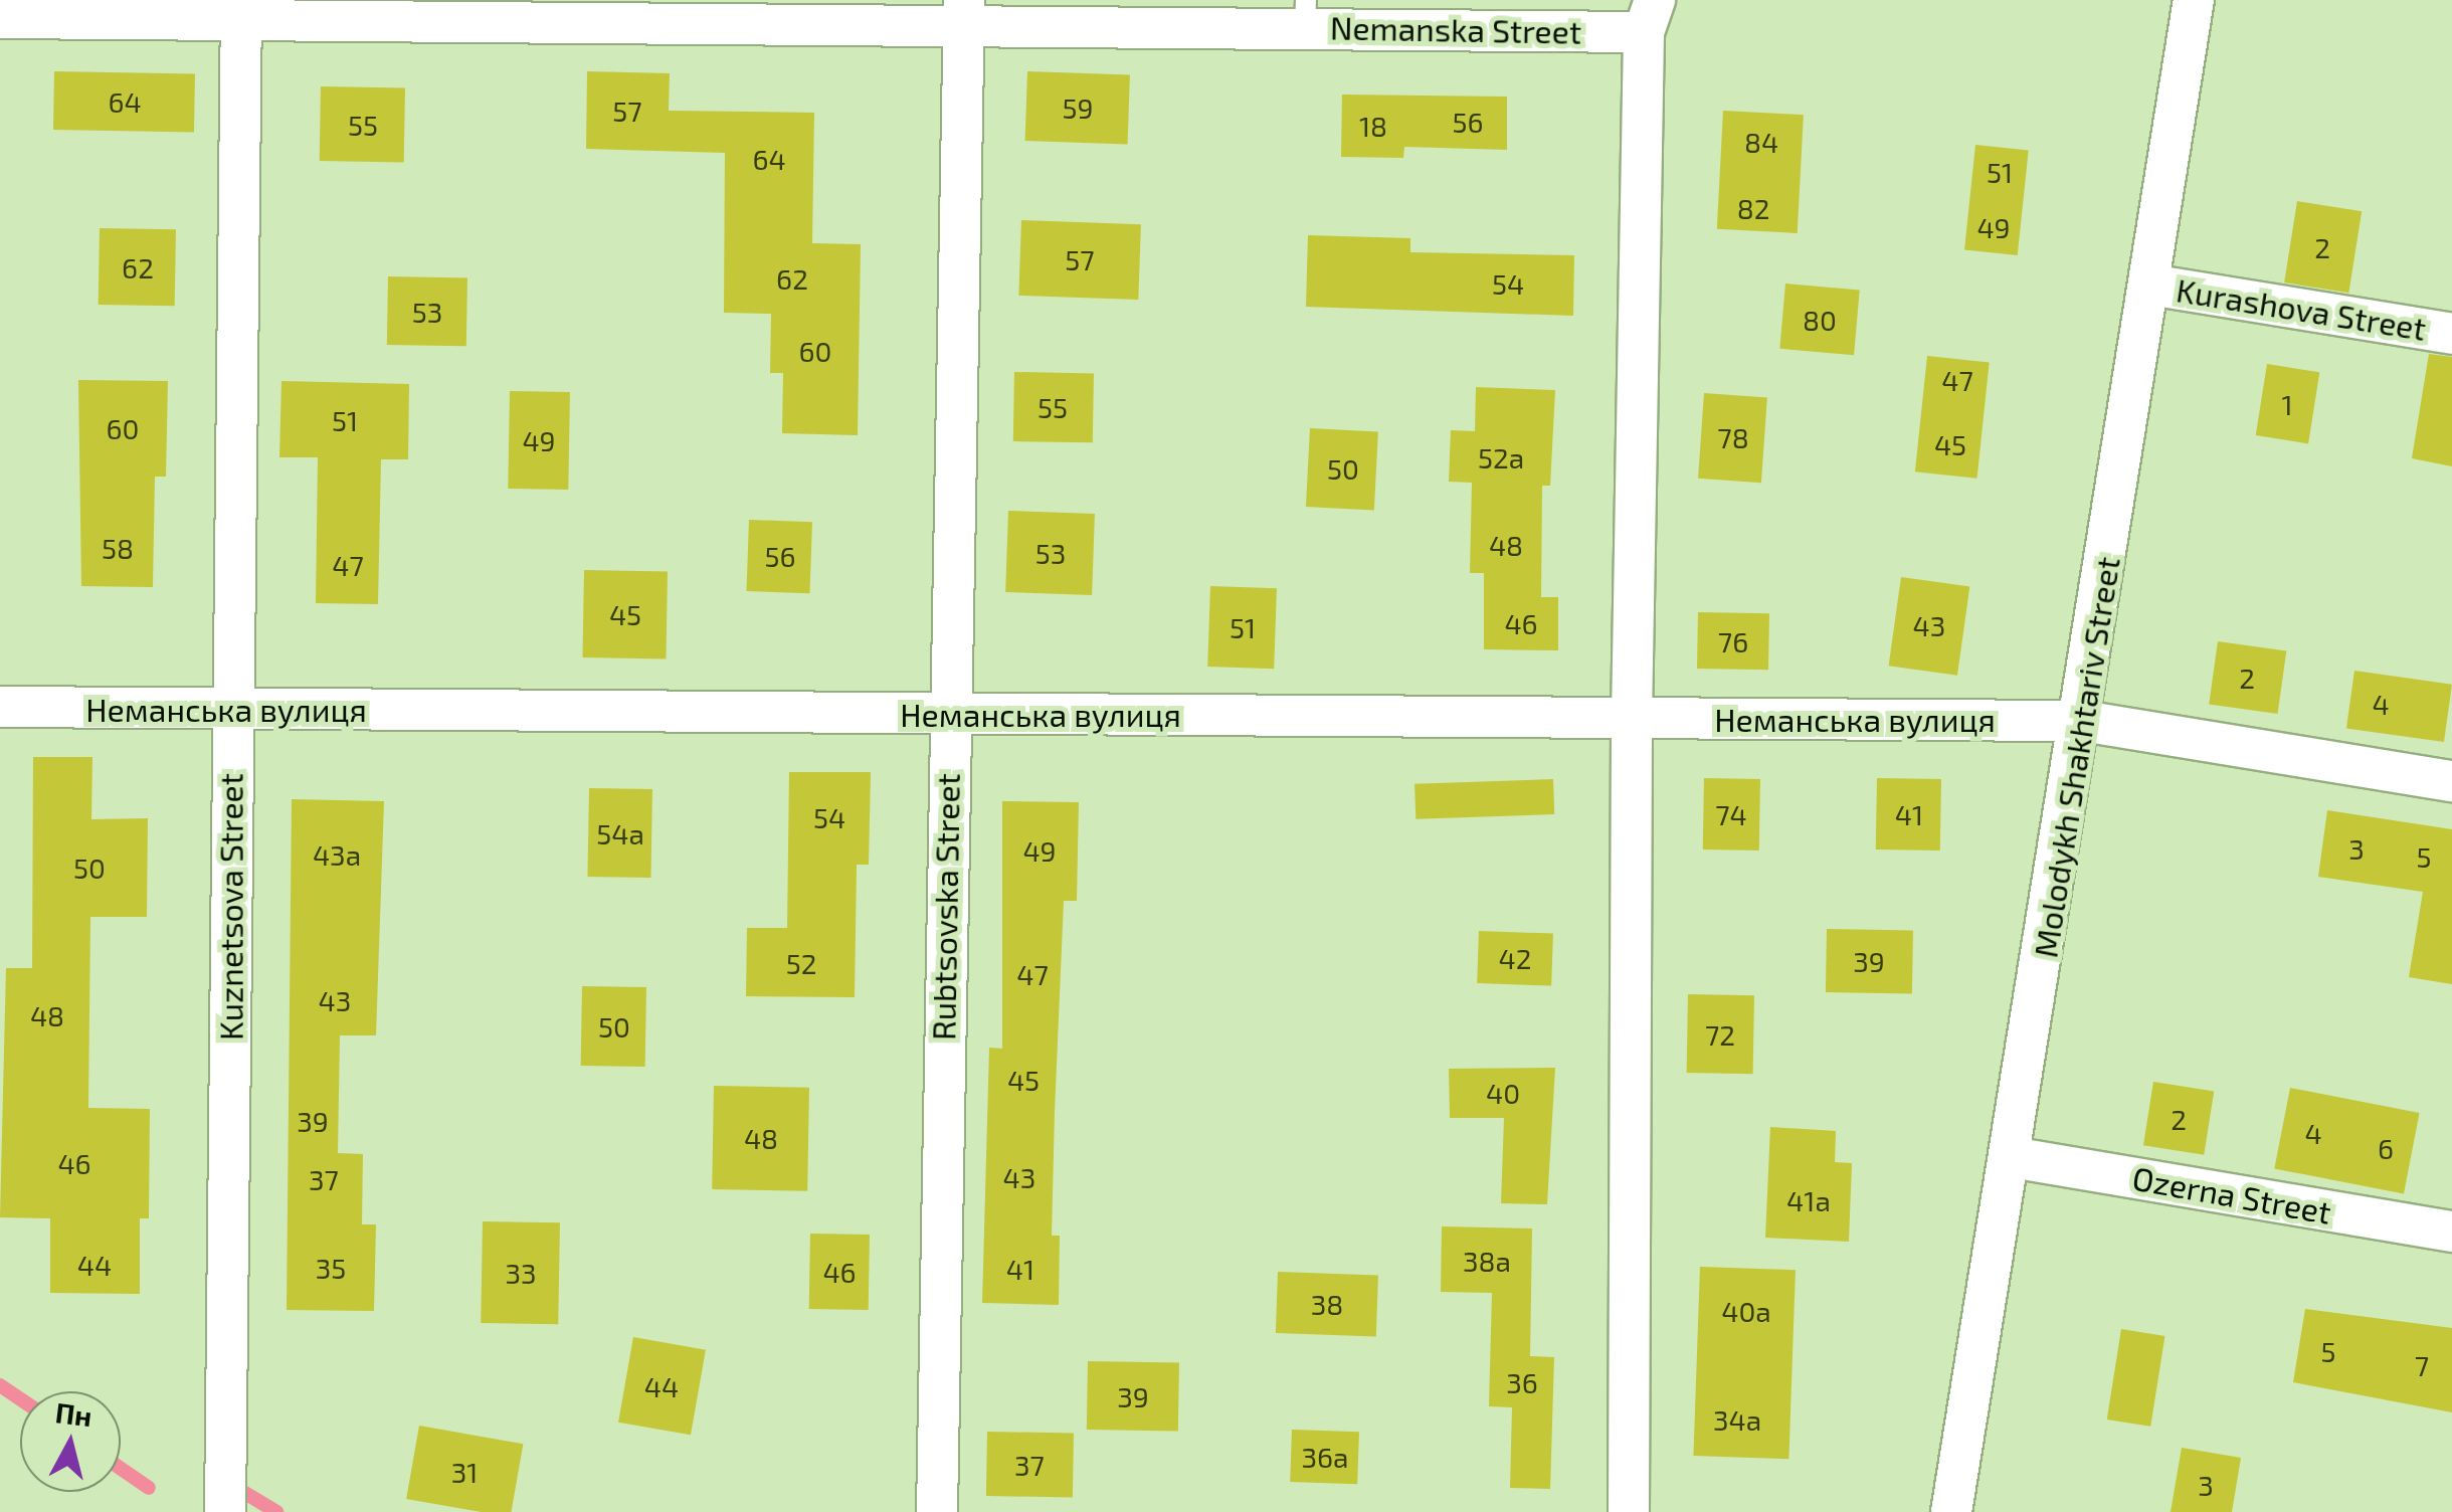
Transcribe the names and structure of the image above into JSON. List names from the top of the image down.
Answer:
{
  "streets": {
    "street": [
      "Nemanska Street",
      "Kurashova Street",
      "Неманська вулиця",
      "Molodykh Shakhtariv Street",
      "Kuznetsova Street",
      "Rubtsovska Street",
      "Ozerna Street"
    ]
  },
  "crossings": [
    ["Nemanska Street", "Kuznetsova Street"],
    ["Nemanska Street", "Rubtsovska Street"],
    ["Kurashova Street", "Molodykh Shakhtariv Street"],
    ["Неманська вулиця", "Molodykh Shakhtariv Street"],
    ["Неманська вулиця", "Kuznetsova Street"],
    ["Неманська вулиця", "Rubtsovska Street"],
    ["Molodykh Shakhtariv Street", "Ozerna Street"]
  ],
  "house_numbers": [
    "64",
    "59",
    "57",
    "56",
    "55",
    "18",
    "84",
    "64",
    "51",
    "82",
    "49",
    "2",
    "57",
    "62",
    "62",
    "54",
    "53",
    "80",
    "60",
    "47",
    "1",
    "55",
    "51",
    "60",
    "78",
    "49",
    "45",
    "52а",
    "50",
    "48",
    "58",
    "53",
    "56",
    "47",
    "45",
    "46",
    "43",
    "51",
    "76",
    "2",
    "4",
    "74",
    "41",
    "54",
    "54а",
    "3",
    "49",
    "43а",
    "5",
    "50",
    "42",
    "39",
    "52",
    "47",
    "43",
    "48",
    "50",
    "72",
    "45",
    "40",
    "2",
    "39",
    "4",
    "48",
    "6",
    "46",
    "43",
    "37",
    "41а",
    "38а",
    "44",
    "35",
    "41",
    "46",
    "33",
    "38",
    "40а",
    "5",
    "7",
    "36",
    "44",
    "39",
    "34а",
    "36а",
    "37",
    "31",
    "3"
  ],
  "north": "top"
}
